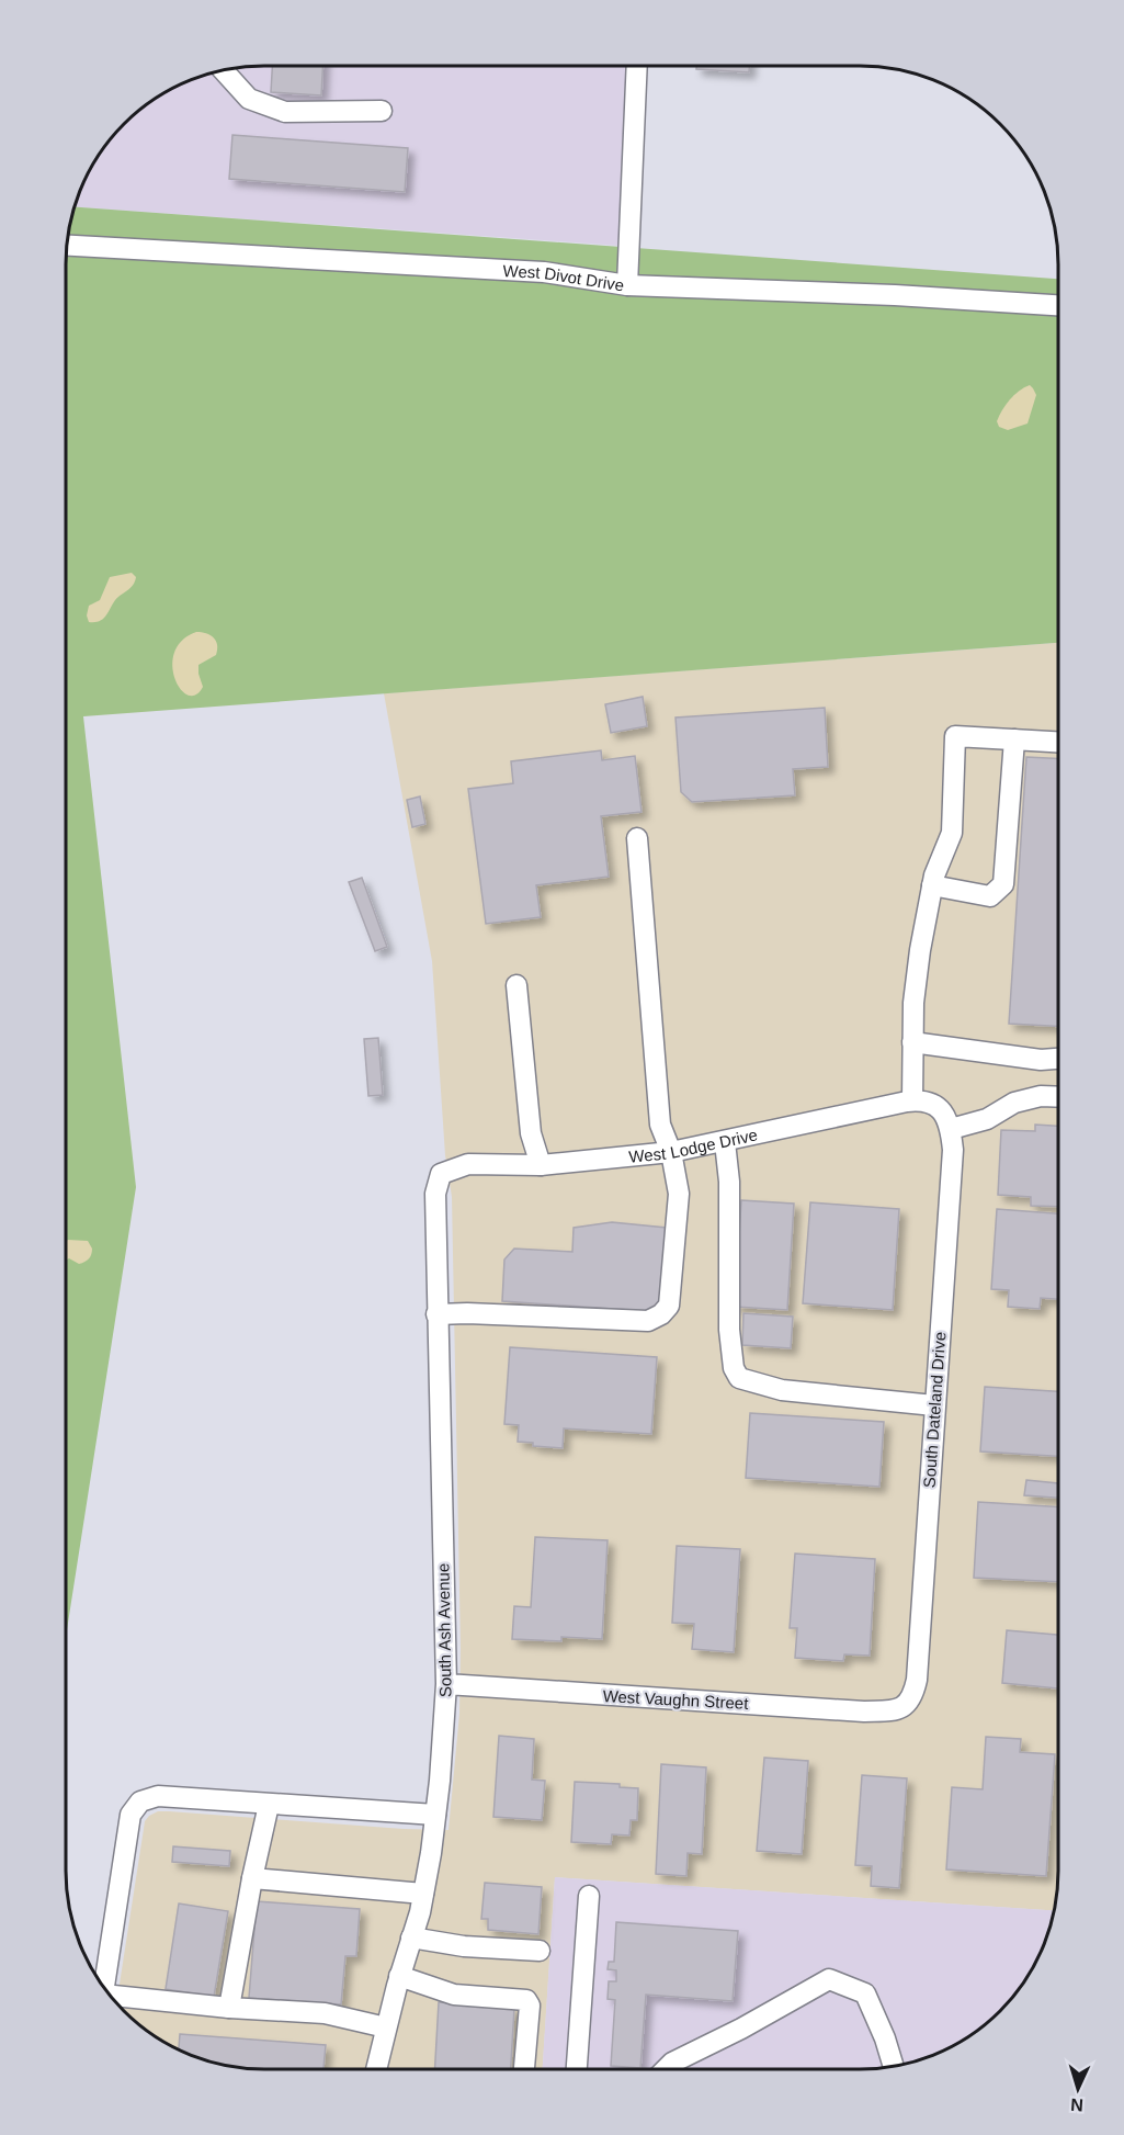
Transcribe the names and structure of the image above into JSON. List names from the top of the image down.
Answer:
{
  "streets": {
    "street": [
      "West Divot Drive",
      "West Lodge Drive",
      "South Dateland Drive",
      "South Ash Avenue",
      "West Vaughn Street"
    ]
  },
  "crossings": [
    ["West Lodge Drive", "South Dateland Drive"],
    ["West Lodge Drive", "South Ash Avenue"],
    ["South Dateland Drive", "West Vaughn Street"],
    ["South Ash Avenue", "West Vaughn Street"]
  ],
  "north": "bottom"
}
